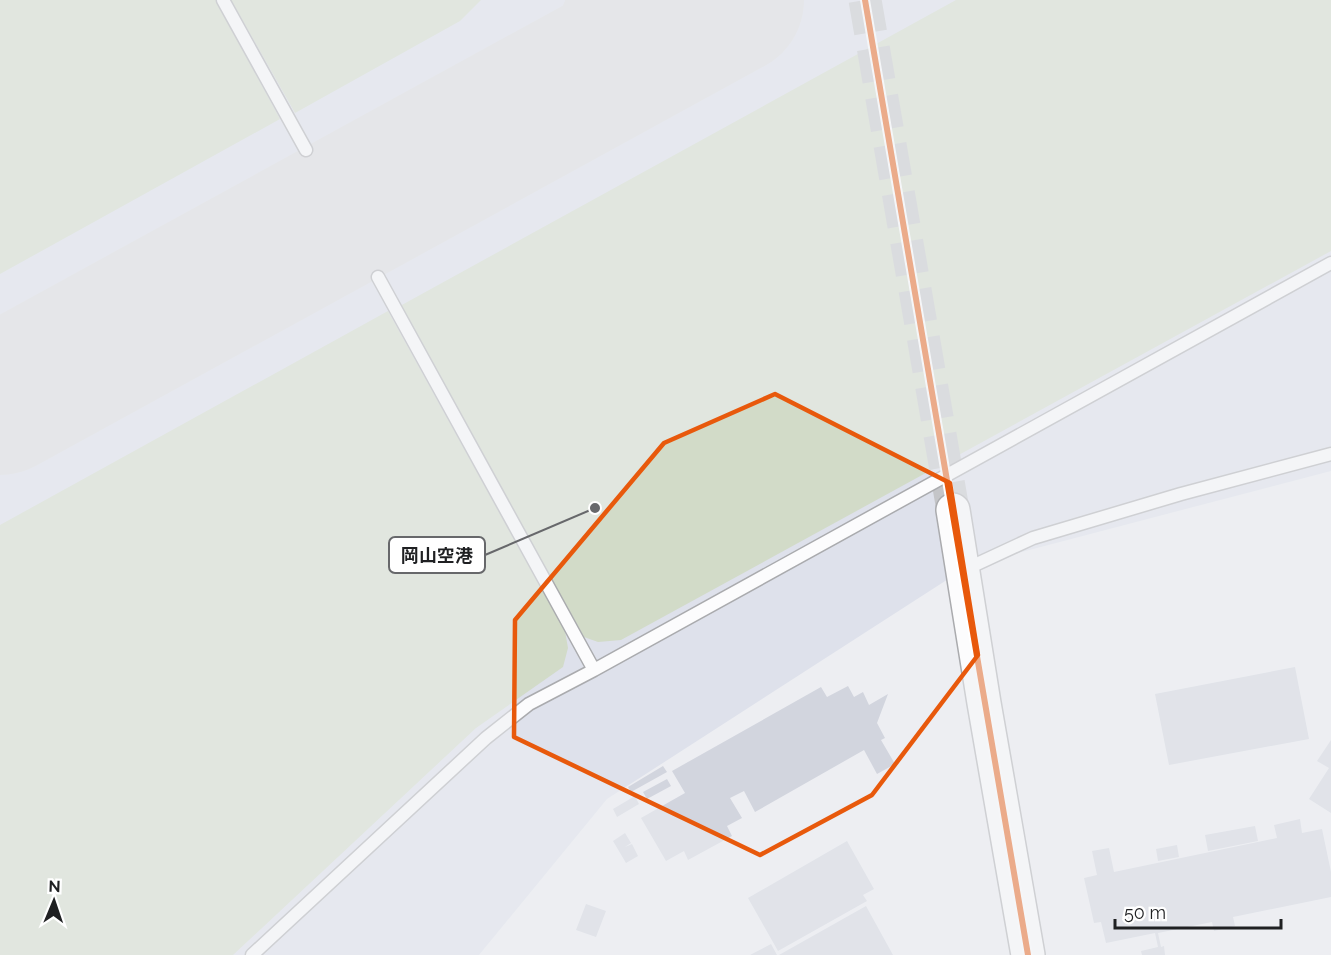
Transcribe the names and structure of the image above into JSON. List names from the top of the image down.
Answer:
{
  "places": ["岡山空港"],
  "scale_bar": "50 m",
  "north": "top"
}
